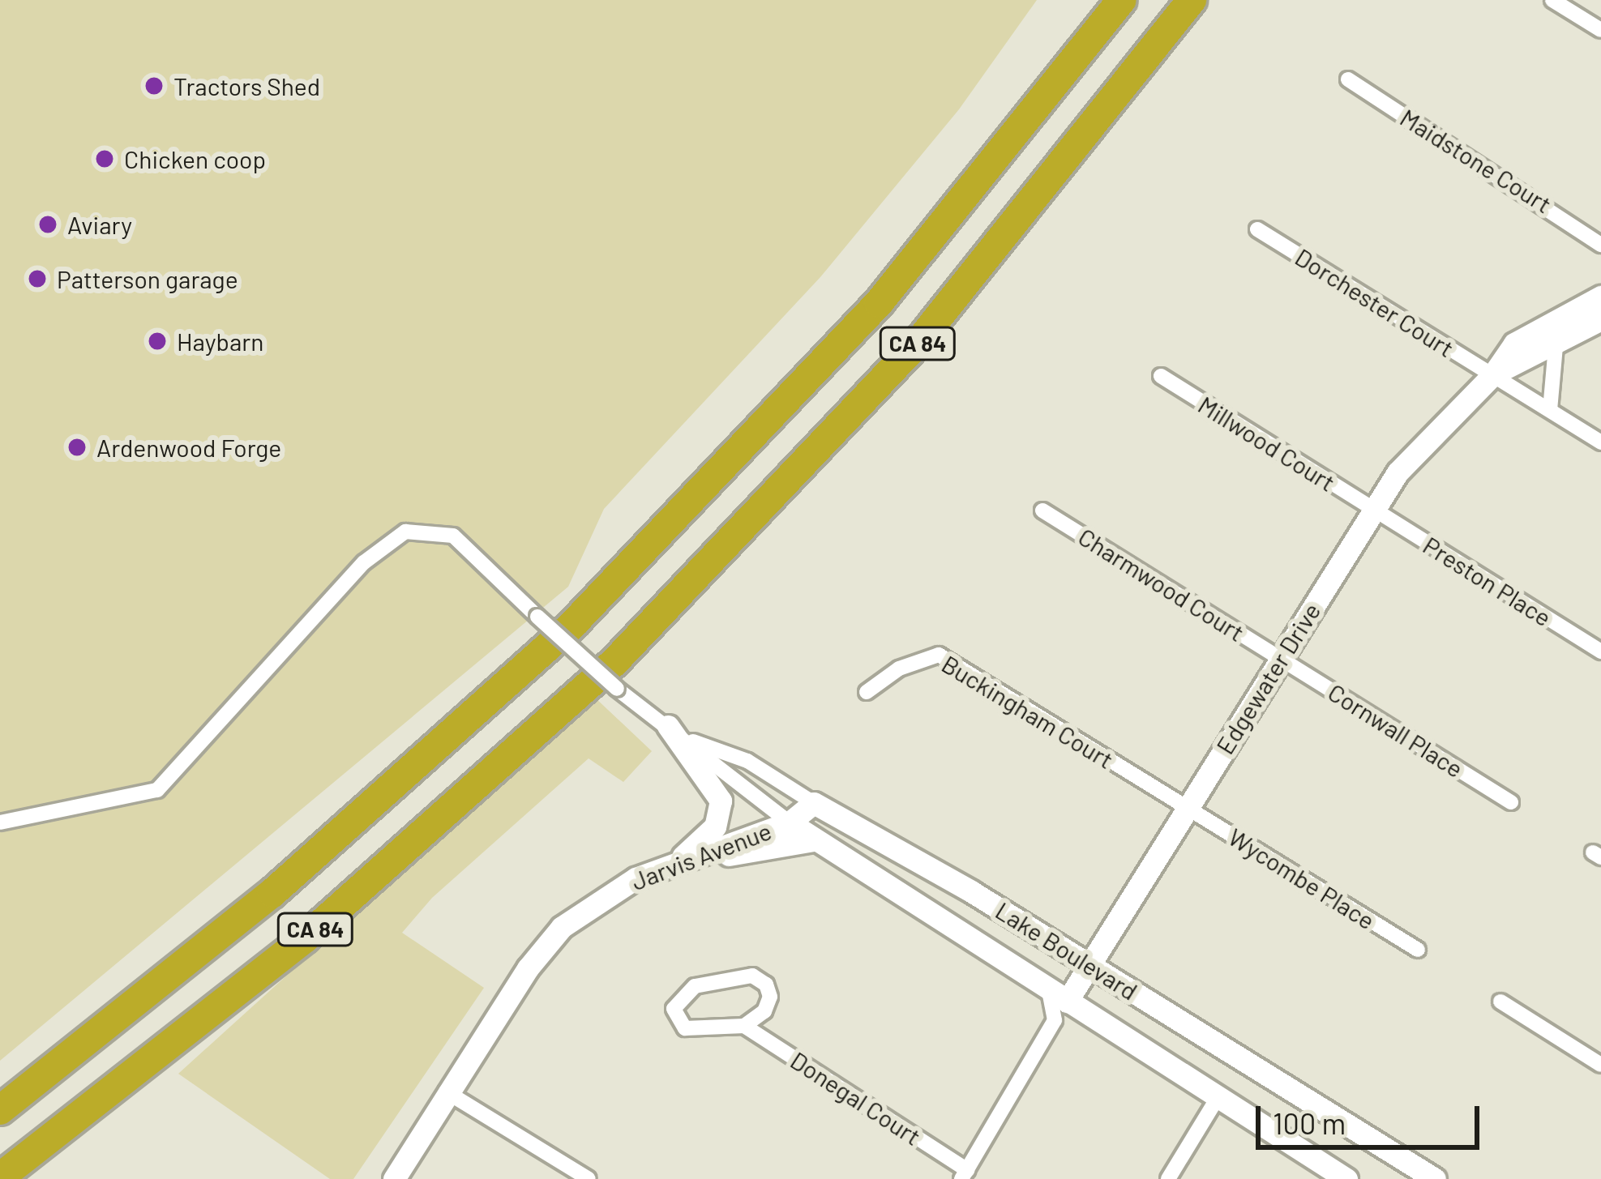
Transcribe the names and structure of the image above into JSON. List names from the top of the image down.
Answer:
{
  "streets": {
    "highway": ["CA 84"],
    "street": [
      "Maidstone Court",
      "Dorchester Court",
      "Millwood Court",
      "Preston Place",
      "Charmwood Court",
      "Edgewater Drive",
      "Buckingham Court",
      "Cornwall Place",
      "Jarvis Avenue",
      "Wycombe Place",
      "Lake Boulevard",
      "Donegal Court"
    ]
  },
  "crossings": [
    ["Dorchester Court", "Edgewater Drive"],
    ["Millwood Court", "Preston Place"],
    ["Millwood Court", "Edgewater Drive"],
    ["Preston Place", "Edgewater Drive"],
    ["Charmwood Court", "Edgewater Drive"],
    ["Charmwood Court", "Cornwall Place"],
    ["Edgewater Drive", "Buckingham Court"],
    ["Edgewater Drive", "Cornwall Place"],
    ["Edgewater Drive", "Wycombe Place"],
    ["Edgewater Drive", "Lake Boulevard"],
    ["Buckingham Court", "Wycombe Place"],
    ["Jarvis Avenue", "Lake Boulevard"]
  ],
  "places": [
    "Tractors Shed",
    "Chicken coop",
    "Aviary",
    "Patterson garage",
    "Haybarn",
    "Ardenwood Forge"
  ],
  "scale_bar": "100 m"
}
